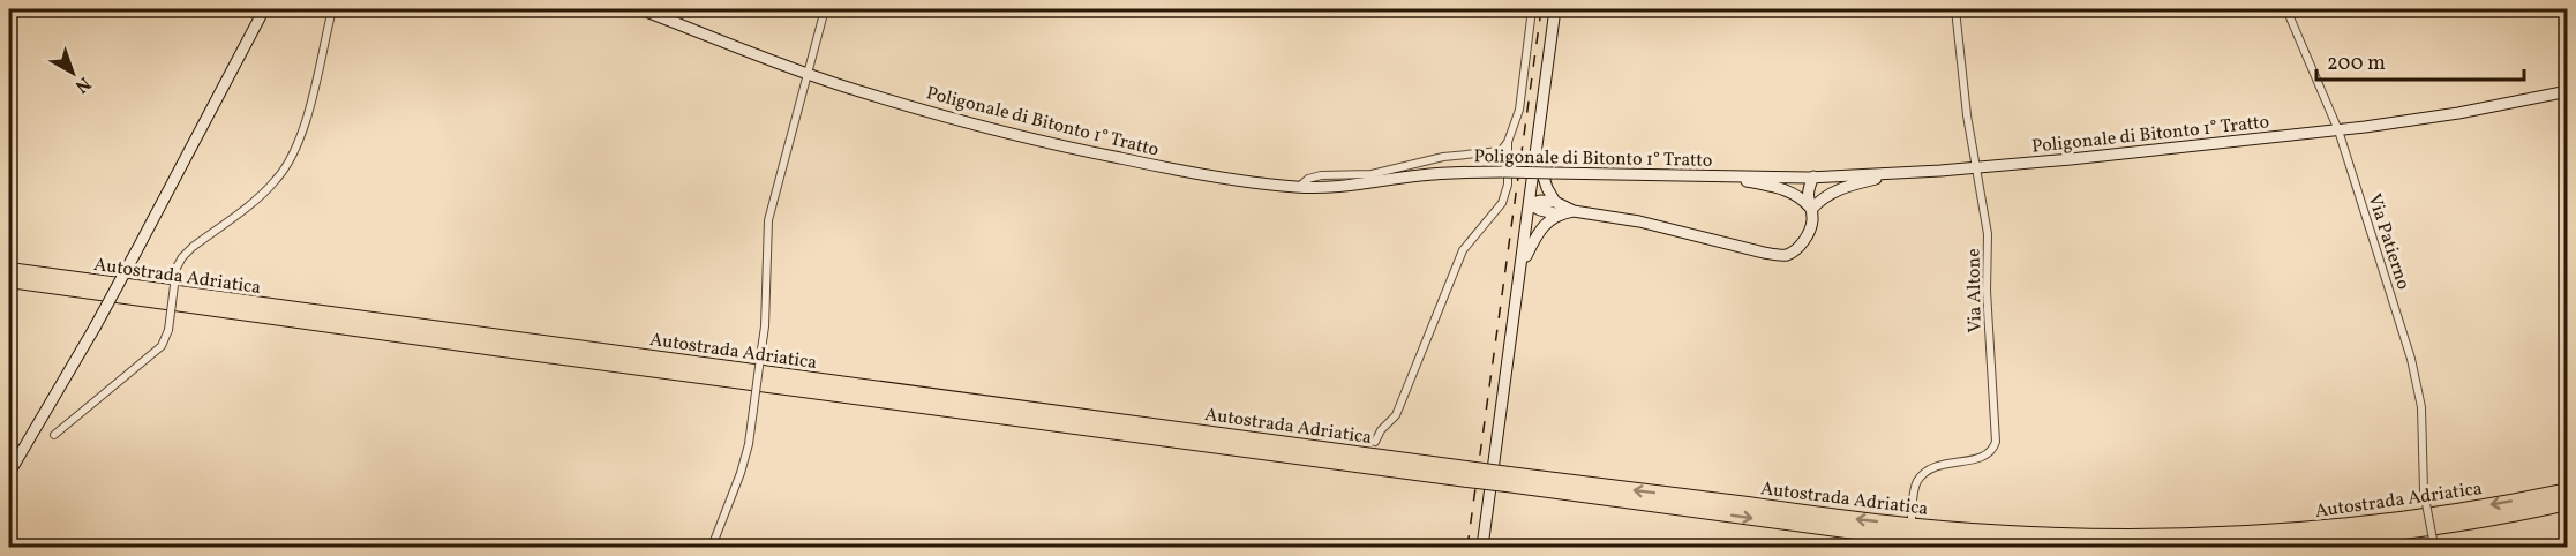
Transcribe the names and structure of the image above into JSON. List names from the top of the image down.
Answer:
{
  "streets": {
    "highway": ["Autostrada Adriatica"],
    "main road": ["Poligonale di Bitonto 1° Tratto"],
    "street": ["Via Patierno", "Via Altone"]
  },
  "crossings": [
    ["Poligonale di Bitonto 1° Tratto", "Via Patierno"],
    ["Poligonale di Bitonto 1° Tratto", "Via Altone"]
  ],
  "scale_bar": "200 m",
  "north": "bottom right"
}
